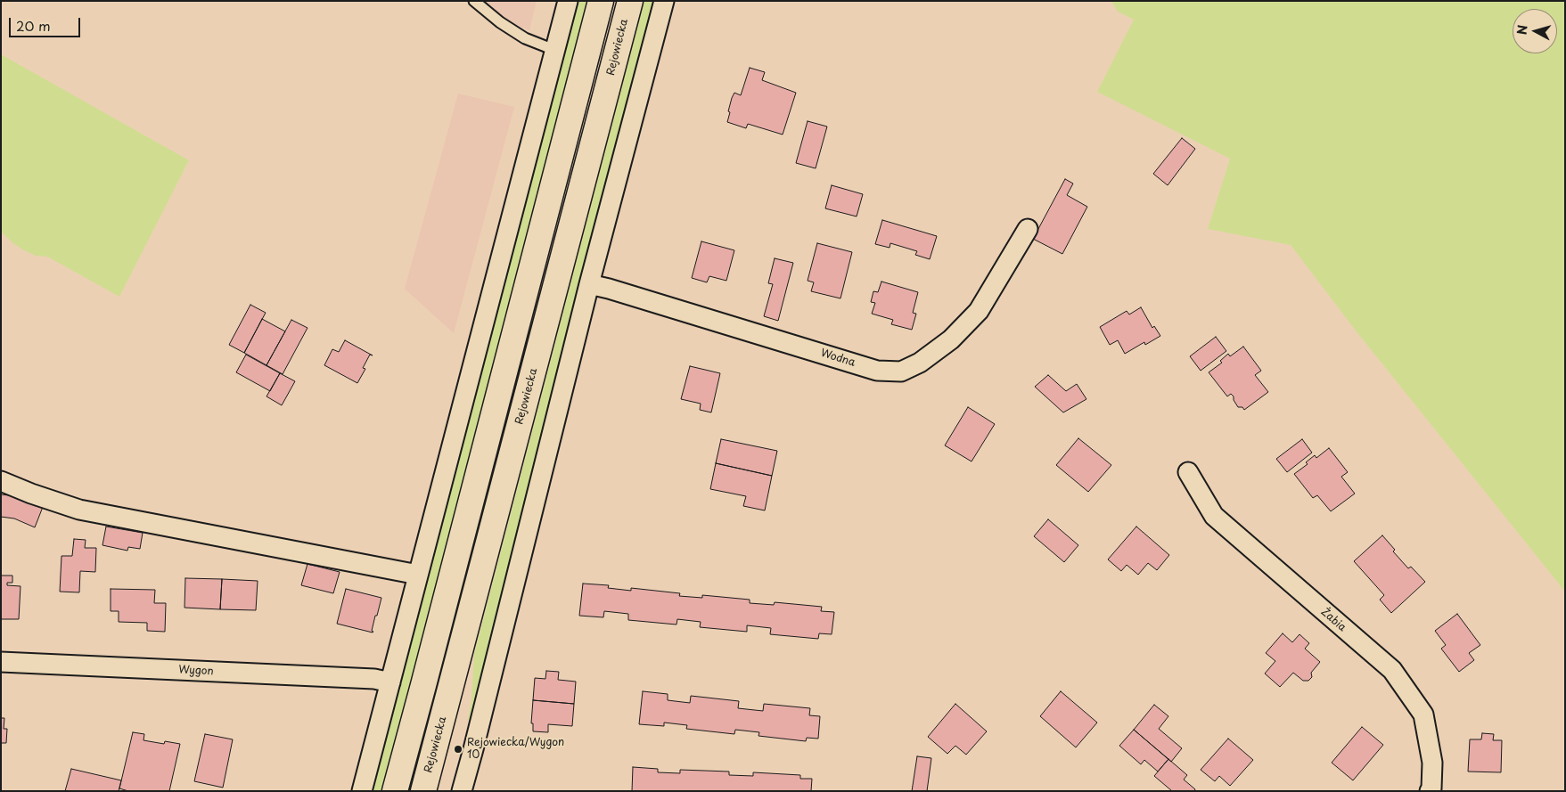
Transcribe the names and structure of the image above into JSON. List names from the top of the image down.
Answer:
{
  "streets": {
    "highway": ["Rejowiecka"],
    "street": ["Wodna", "Żabia", "Wygon"]
  },
  "places": ["Rejowiecka/Wygon 10"],
  "scale_bar": "20 m",
  "north": "left"
}
